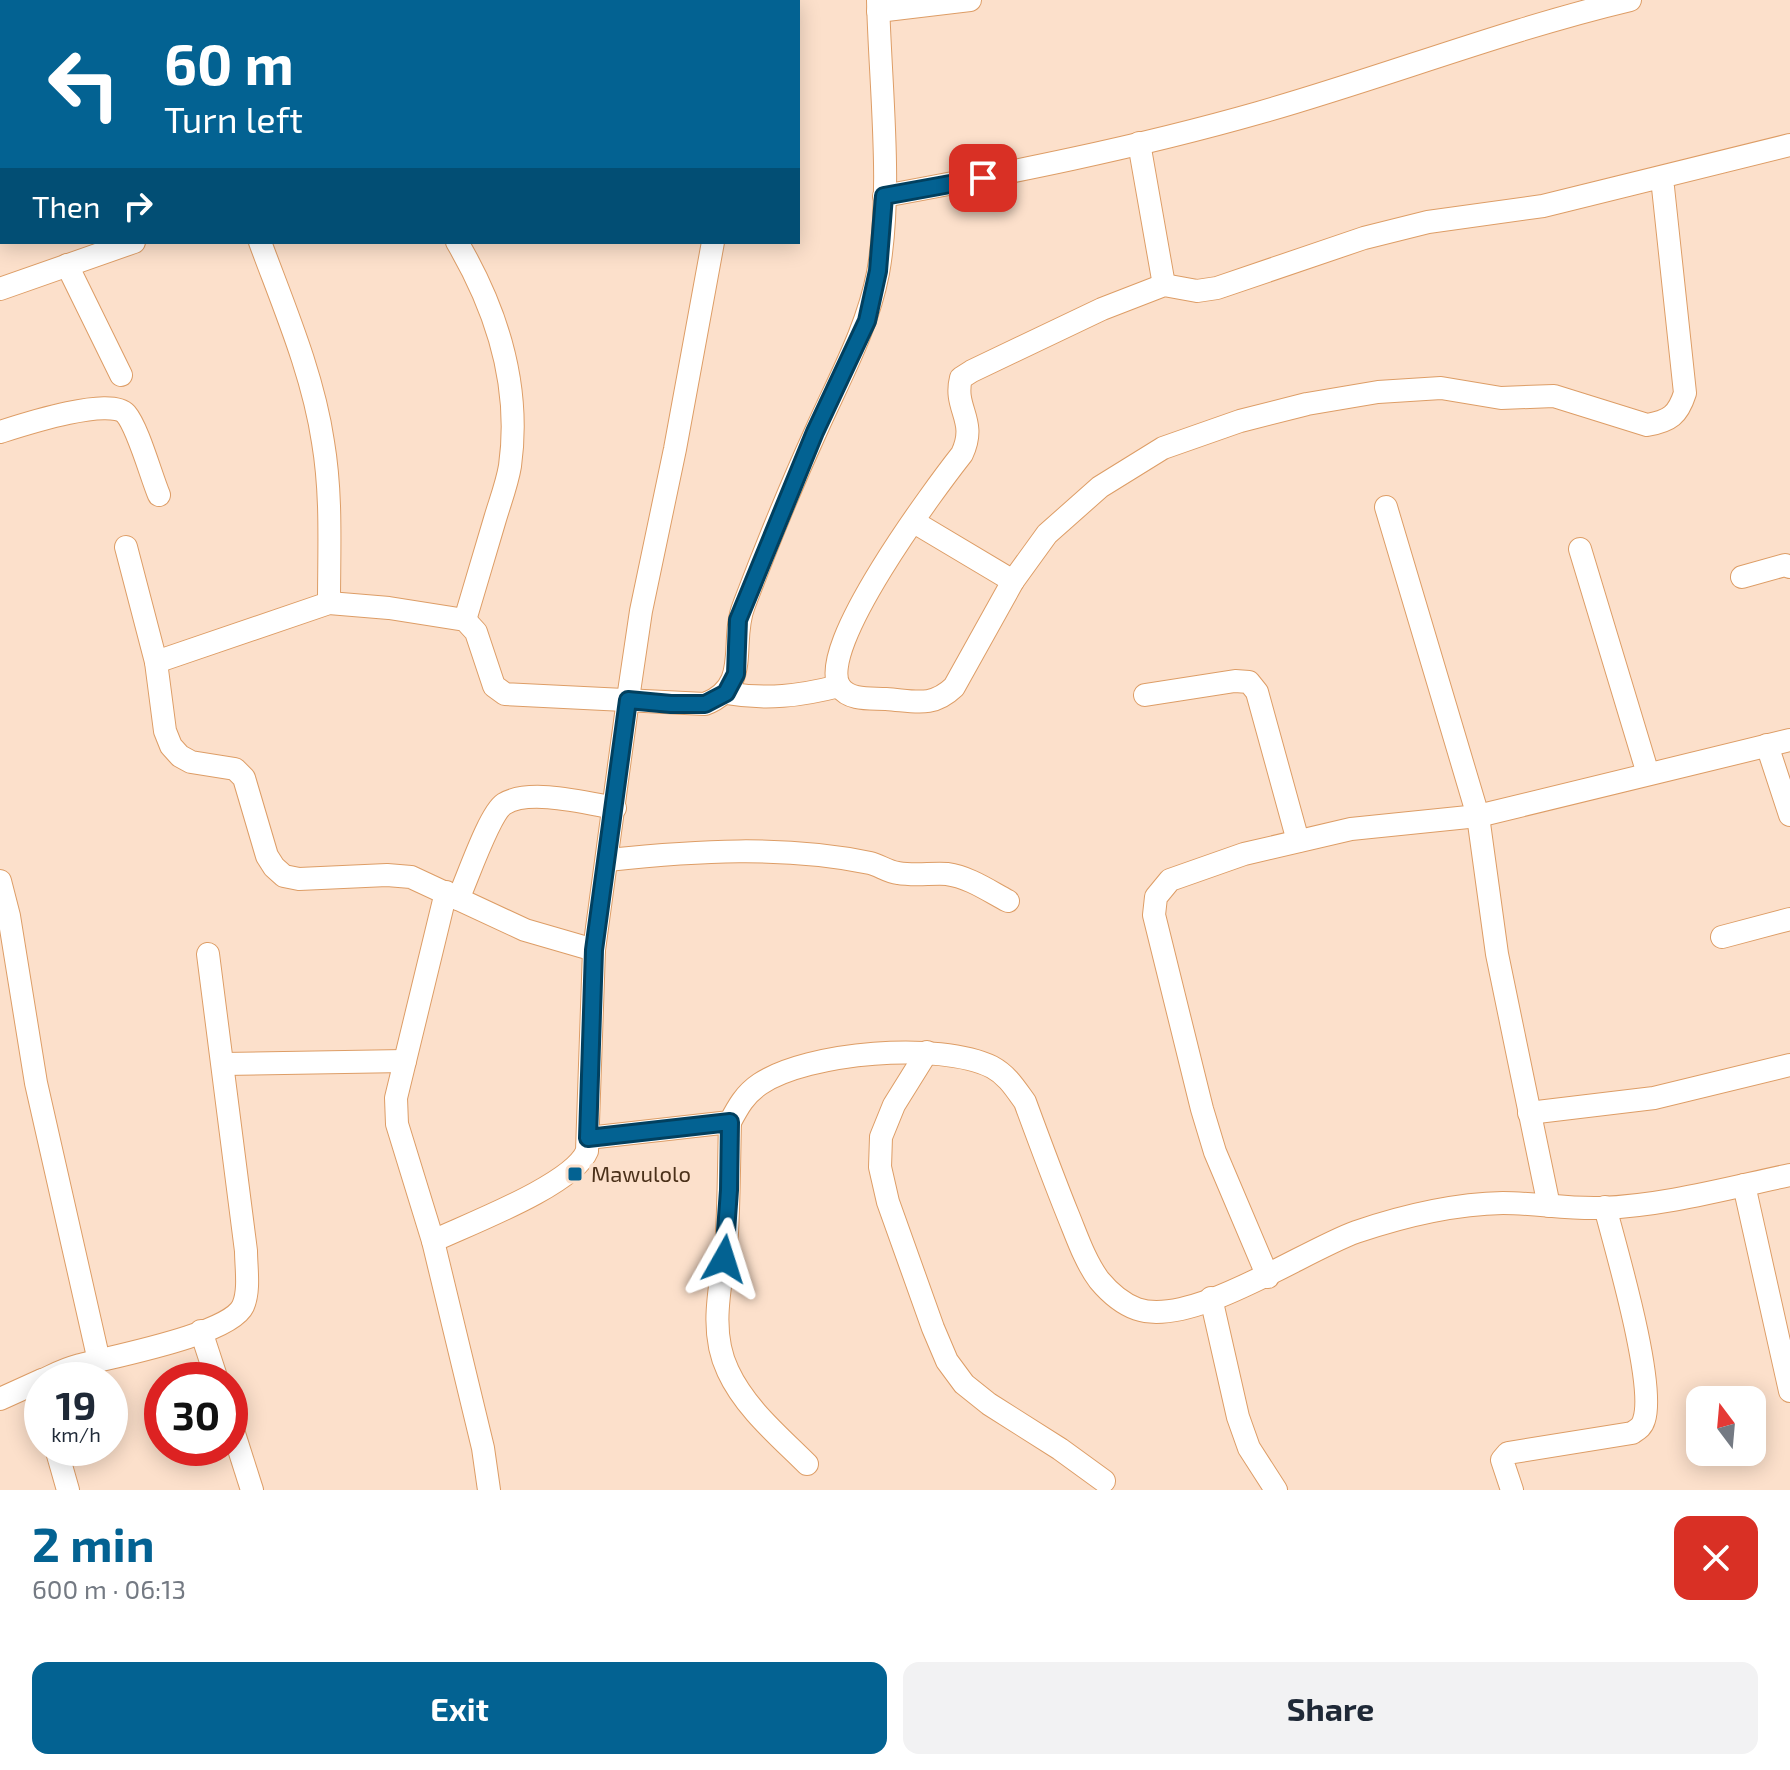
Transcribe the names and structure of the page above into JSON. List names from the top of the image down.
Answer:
{
  "places": {
    "transit": ["Mawulolo"]
  },
  "north": "top",
  "page": {
    "turn": ["60 m", "Turn left"],
    "then": "Then",
    "speed": "19 km/h",
    "limit": "30",
    "heading": ["2 min", "600 m · 06:13"],
    "buttons": ["Exit", "Share"]
  }
}
